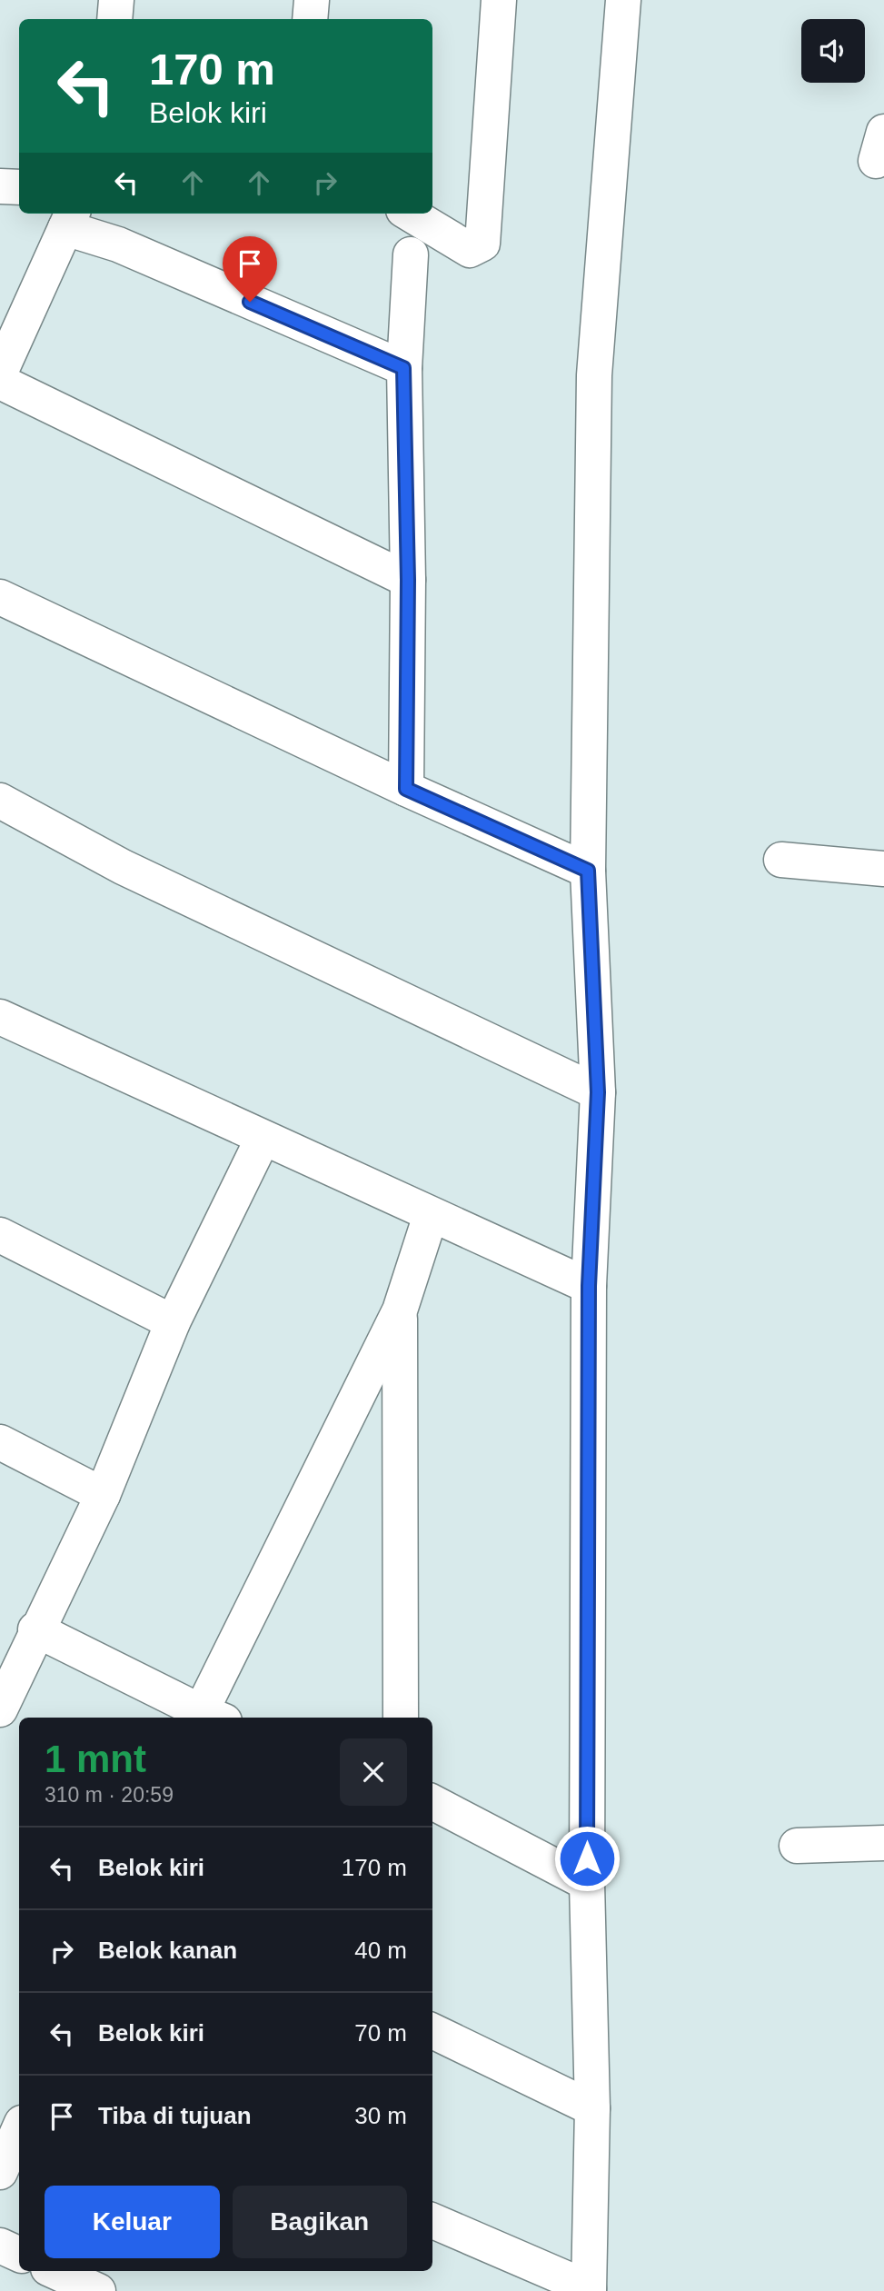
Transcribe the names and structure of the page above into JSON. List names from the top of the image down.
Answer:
{
  "page": {
    "turn": ["170 m", "Belok kiri"],
    "heading": ["1 mnt", "310 m · 20:59"],
    "list": [
      {
        "name": "Belok kiri",
        "value": "170 m"
      },
      {
        "name": "Belok kanan",
        "value": "40 m"
      },
      {
        "name": "Belok kiri",
        "value": "70 m"
      },
      {
        "name": "Tiba di tujuan",
        "value": "30 m"
      }
    ],
    "buttons": ["Keluar", "Bagikan"]
  }
}
